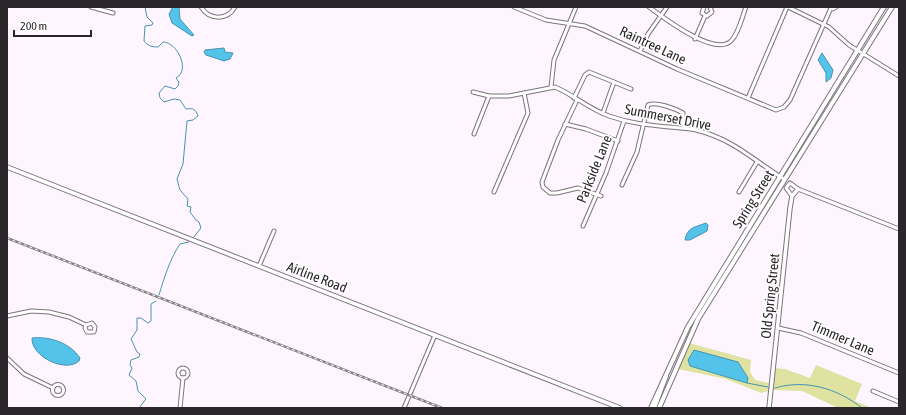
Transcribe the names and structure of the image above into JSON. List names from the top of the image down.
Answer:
{
  "streets": {
    "main road": ["Spring Street"],
    "street": [
      "Raintree Lane",
      "Summerset Drive",
      "Parkside Lane",
      "Airline Road",
      "Old Spring Street",
      "Timmer Lane"
    ]
  },
  "crossings": [
    ["Summerset Drive", "Parkside Lane"],
    ["Summerset Drive", "Spring Street"],
    ["Old Spring Street", "Timmer Lane"]
  ],
  "scale_bar": "200 m"
}
